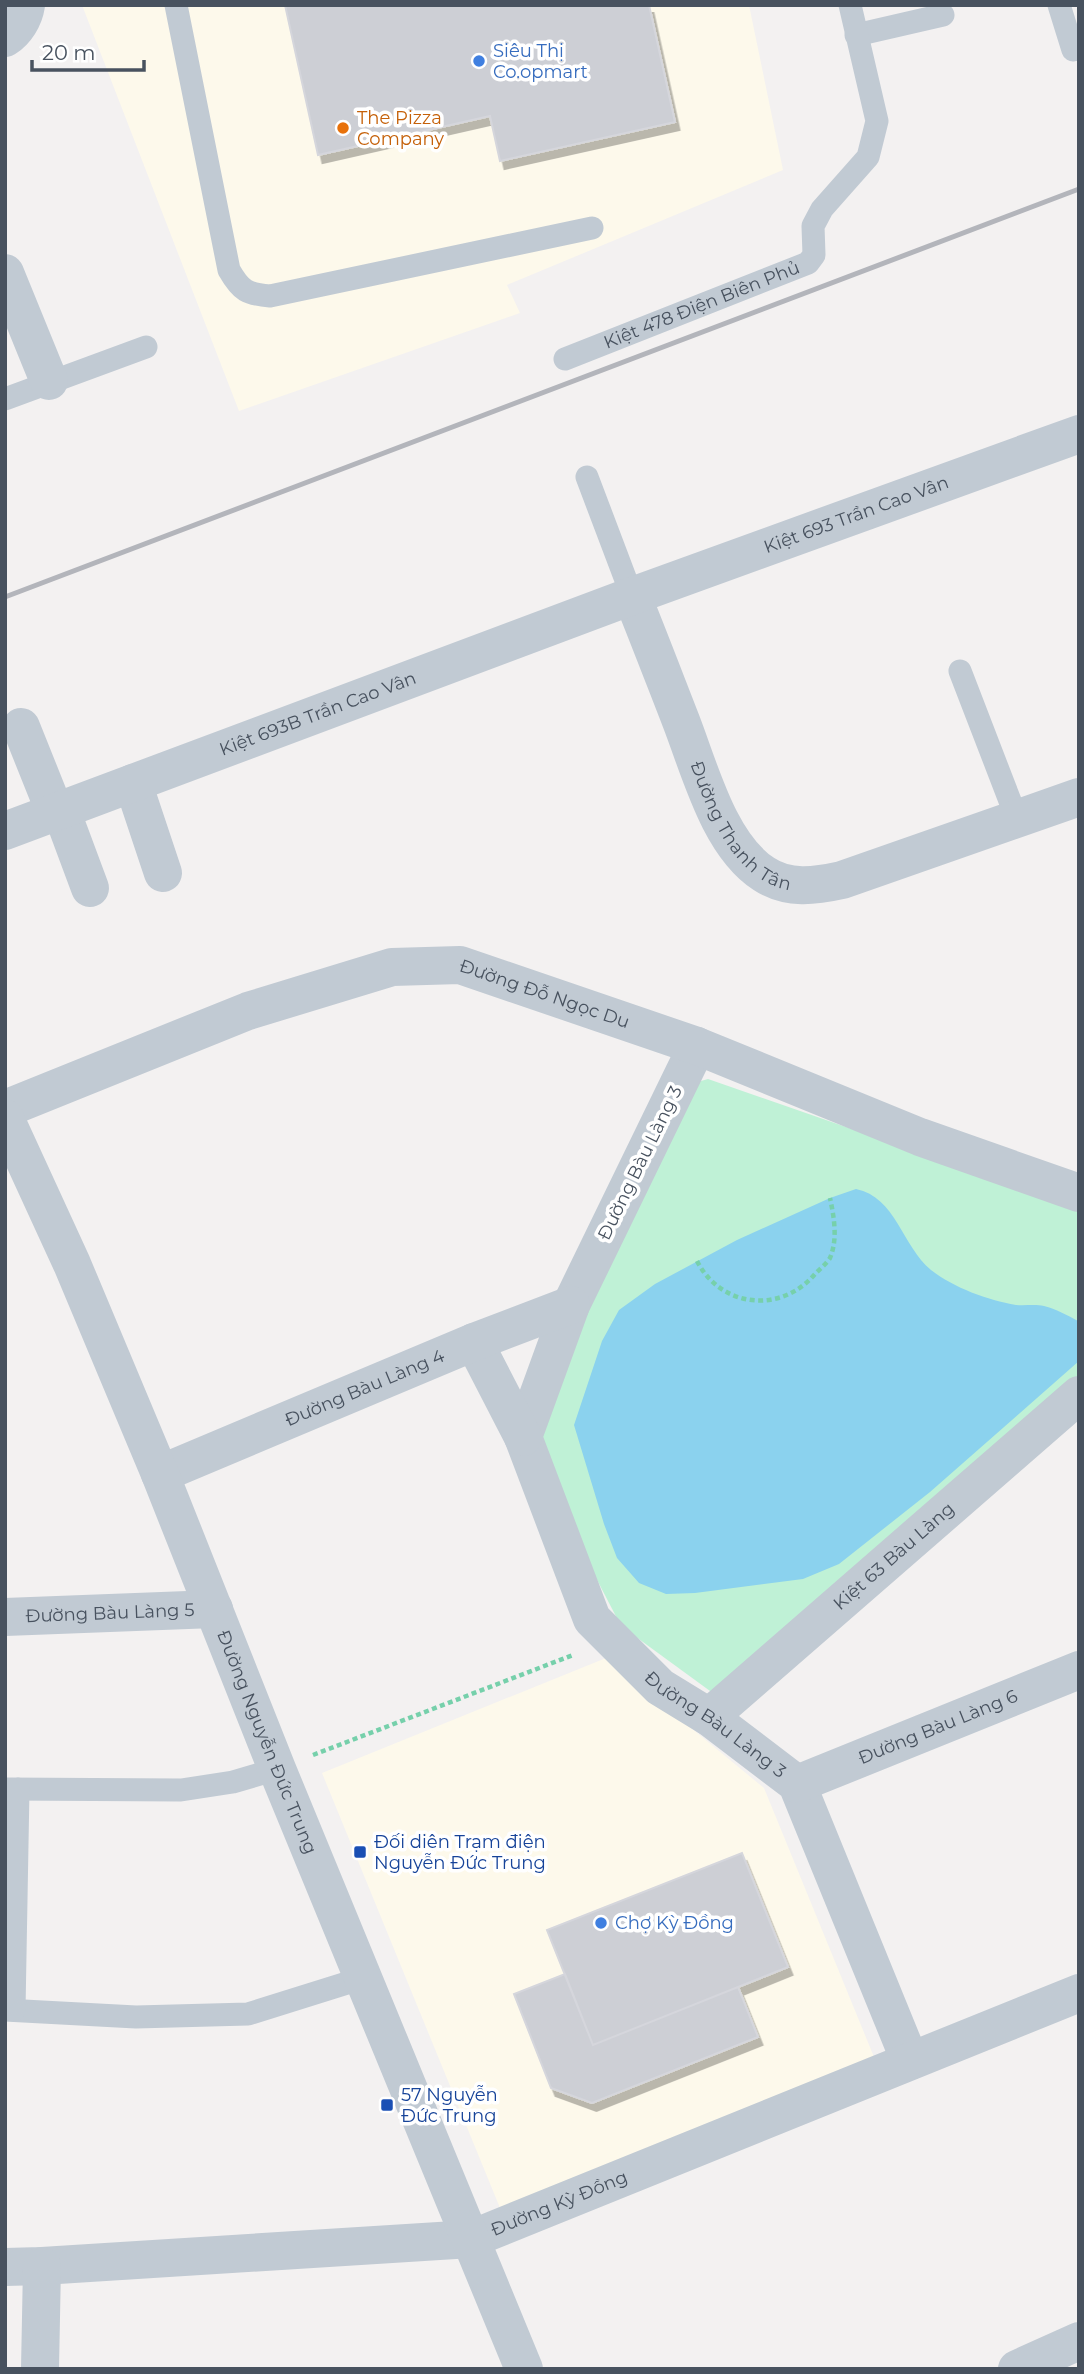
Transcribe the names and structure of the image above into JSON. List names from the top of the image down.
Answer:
{
  "streets": {
    "street": [
      "Kiệt 693 Trần Cao Vân",
      "Kiệt 693B Trần Cao Vân",
      "Đường Thanh Tân",
      "Đường Đỗ Ngọc Du",
      "Đường Bàu Làng 3",
      "Đường Bàu Làng 4",
      "Kiệt 63 Bàu Làng",
      "Đường Bàu Làng 5",
      "Đường Bàu Làng 6",
      "Đường Nguyễn Đức Trung",
      "Đường Kỳ Đồng"
    ],
    "lane": ["Kiệt 478 Điện Biên Phủ"]
  },
  "crossings": [
    ["Kiệt 693 Trần Cao Vân", "Kiệt 693B Trần Cao Vân"],
    ["Kiệt 693 Trần Cao Vân", "Đường Thanh Tân"],
    ["Kiệt 693B Trần Cao Vân", "Đường Thanh Tân"],
    ["Đường Đỗ Ngọc Du", "Đường Bàu Làng 3"],
    ["Đường Bàu Làng 3", "Đường Bàu Làng 4"],
    ["Đường Bàu Làng 3", "Kiệt 63 Bàu Làng"],
    ["Đường Bàu Làng 3", "Đường Bàu Làng 6"],
    ["Đường Bàu Làng 3", "Đường Kỳ Đồng"],
    ["Đường Bàu Làng 4", "Đường Nguyễn Đức Trung"],
    ["Đường Bàu Làng 5", "Đường Nguyễn Đức Trung"],
    ["Đường Nguyễn Đức Trung", "Đường Kỳ Đồng"]
  ],
  "places": {
    "other": ["Siêu Thị Co.opmart", "The Pizza Company", "Chợ Kỳ Đồng"],
    "transit": ["Đối diện Trạm điện Nguyễn Đức Trung", "57 Nguyễn Đức Trung"]
  },
  "scale_bar": "20 m"
}
